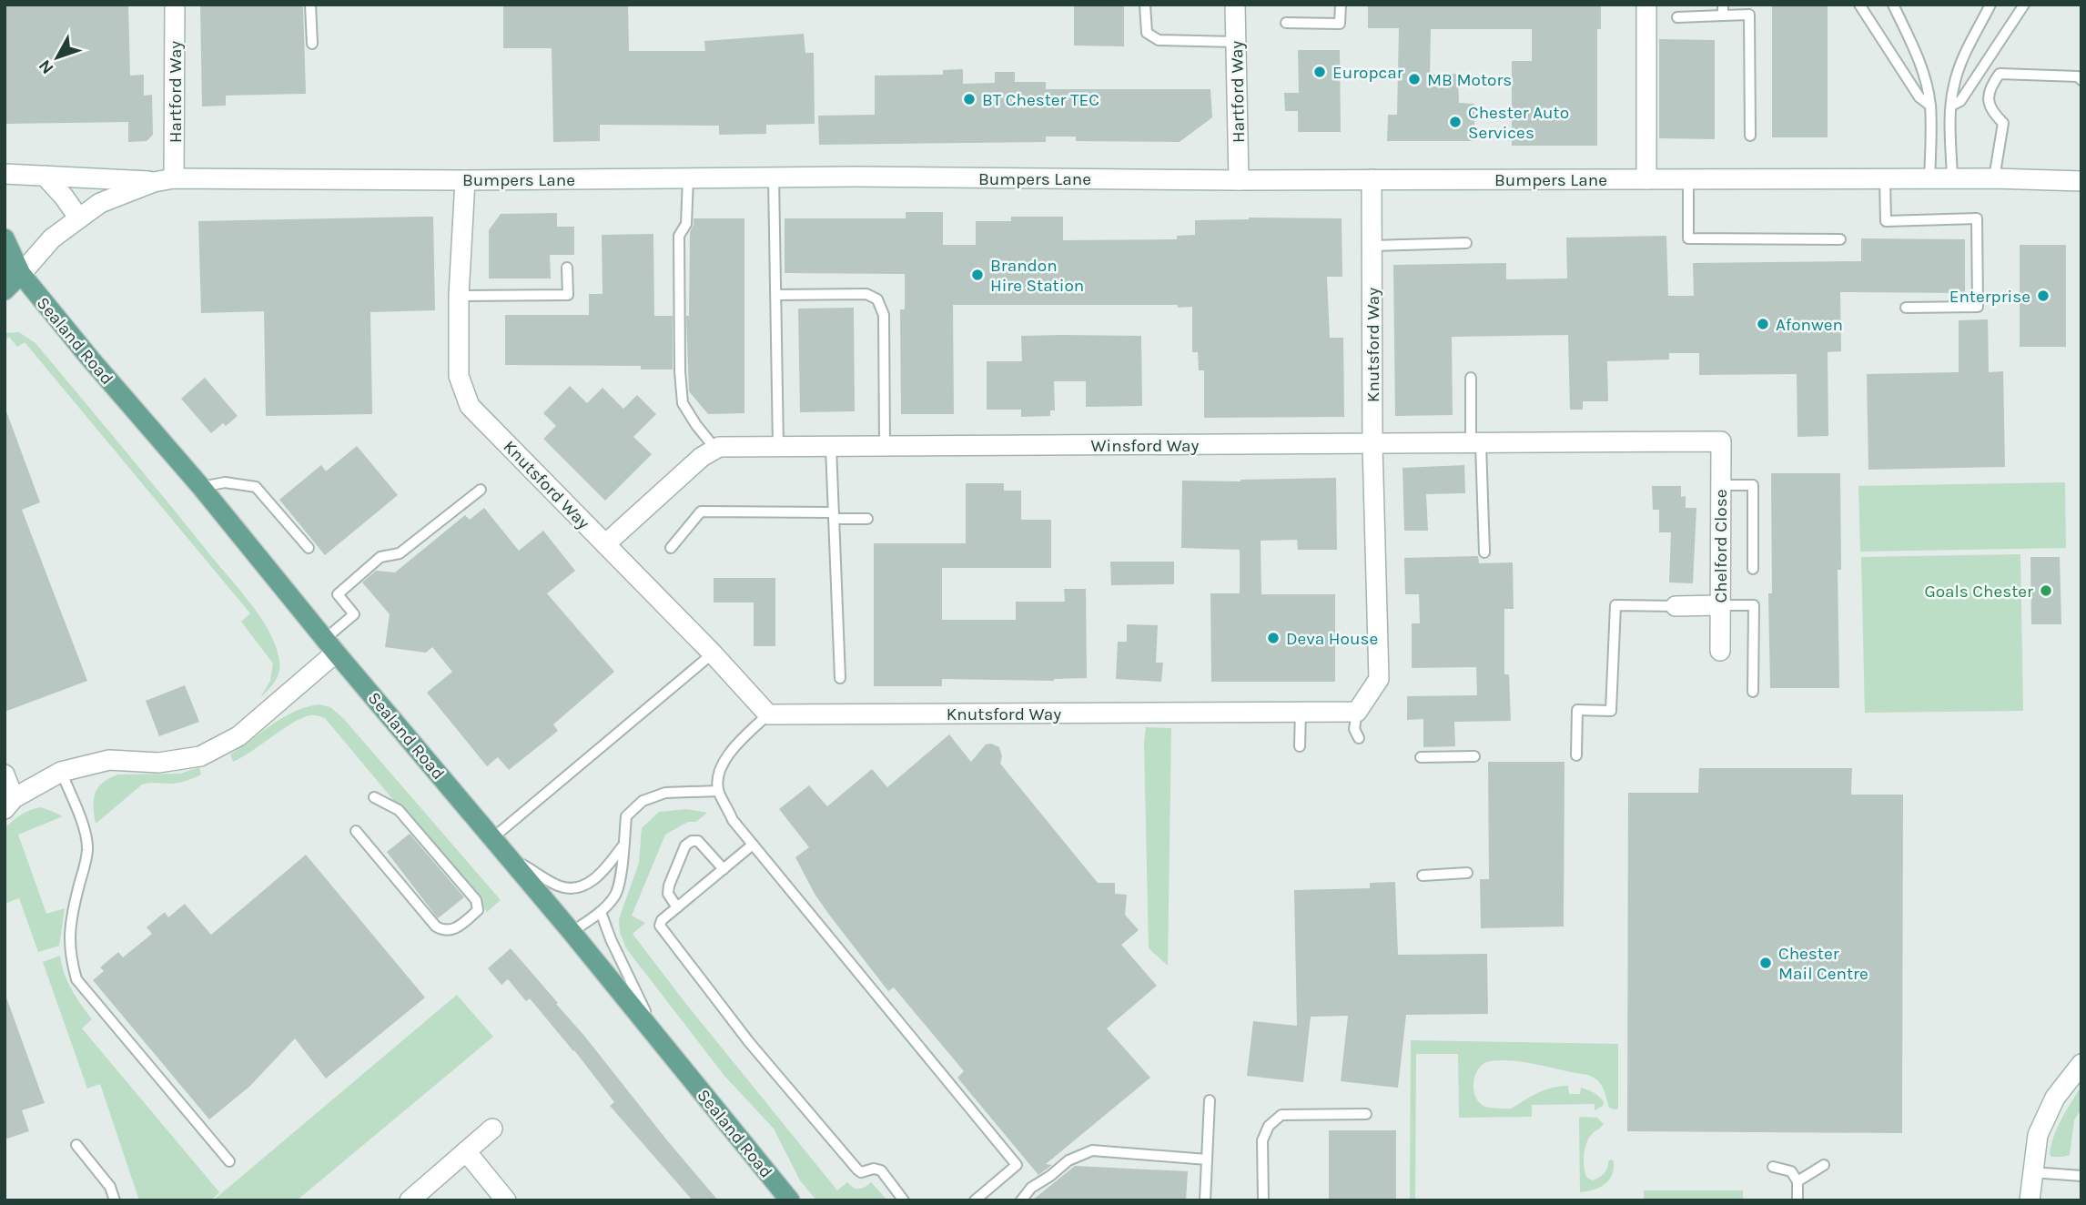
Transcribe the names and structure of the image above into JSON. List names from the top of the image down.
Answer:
{
  "streets": {
    "main road": ["Sealand Road"],
    "street": [
      "Hartford Way",
      "Bumpers Lane",
      "Knutsford Way",
      "Winsford Way",
      "Chelford Close"
    ]
  },
  "crossings": [
    ["Hartford Way", "Bumpers Lane"],
    ["Bumpers Lane", "Sealand Road"],
    ["Bumpers Lane", "Knutsford Way"],
    ["Knutsford Way", "Winsford Way"],
    ["Winsford Way", "Chelford Close"]
  ],
  "places": [
    "Europcar",
    "MB Motors",
    "BT Chester TEC",
    "Chester Auto Services",
    "Brandon Hire Station",
    "Enterprise",
    "Afonwen",
    "Goals Chester",
    "Deva House",
    "Chester Mail Centre"
  ],
  "north": "bottom left"
}
